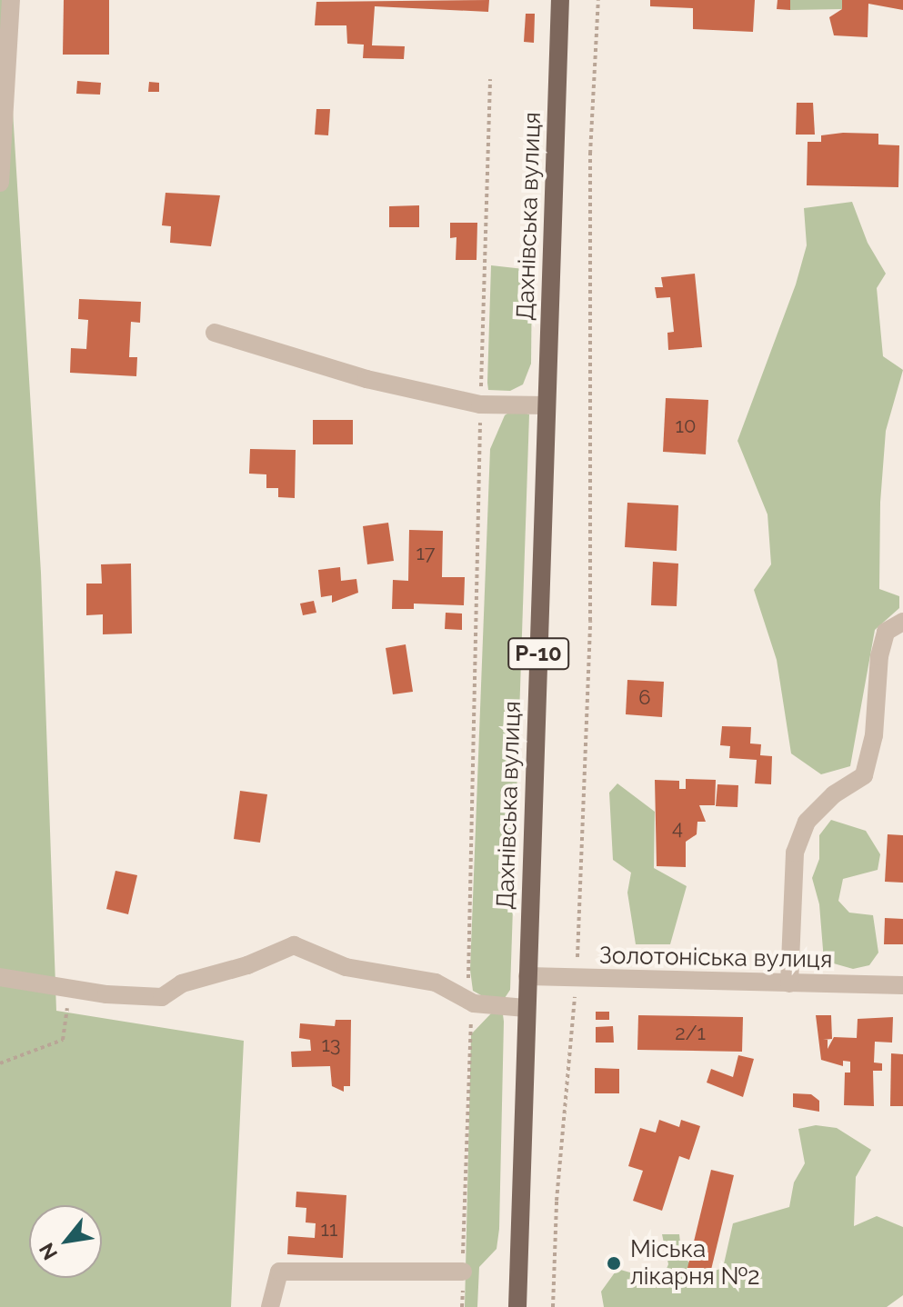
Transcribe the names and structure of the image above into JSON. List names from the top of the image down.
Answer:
{
  "streets": {
    "main road": ["Дахнівська вулиця", "Р-10"],
    "street": ["Золотоніська вулиця"]
  },
  "crossings": [
    ["Дахнівська вулиця", "Золотоніська вулиця"]
  ],
  "places": ["Міська лікарня №2"],
  "house_numbers": [
    "10",
    "17",
    "6",
    "4",
    "2/1",
    "13",
    "11"
  ],
  "north": "bottom left"
}
